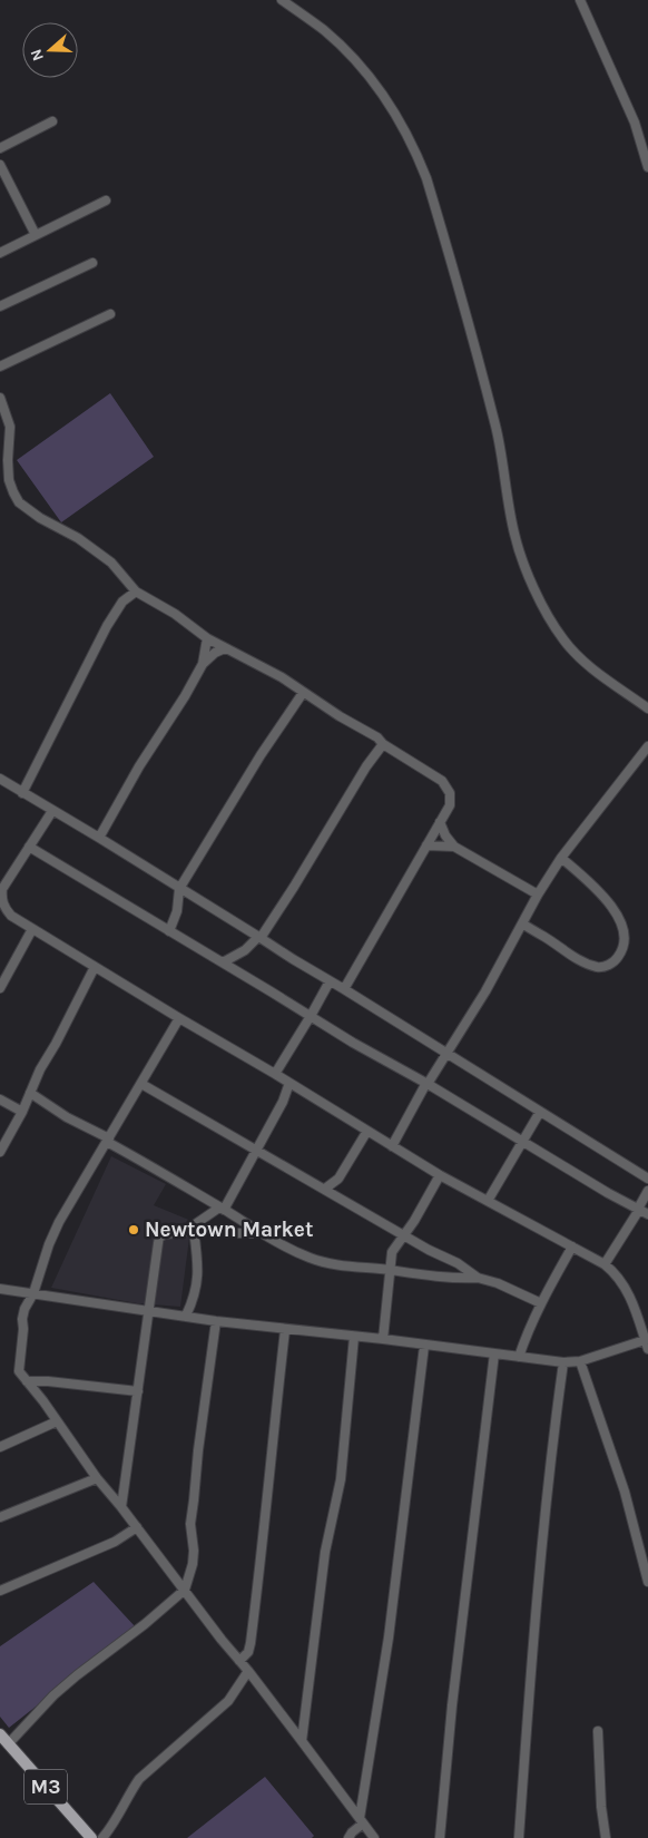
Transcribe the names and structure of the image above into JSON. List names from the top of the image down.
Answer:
{
  "streets": {
    "main road": ["M3"]
  },
  "places": ["Newtown Market"],
  "north": "left"
}
